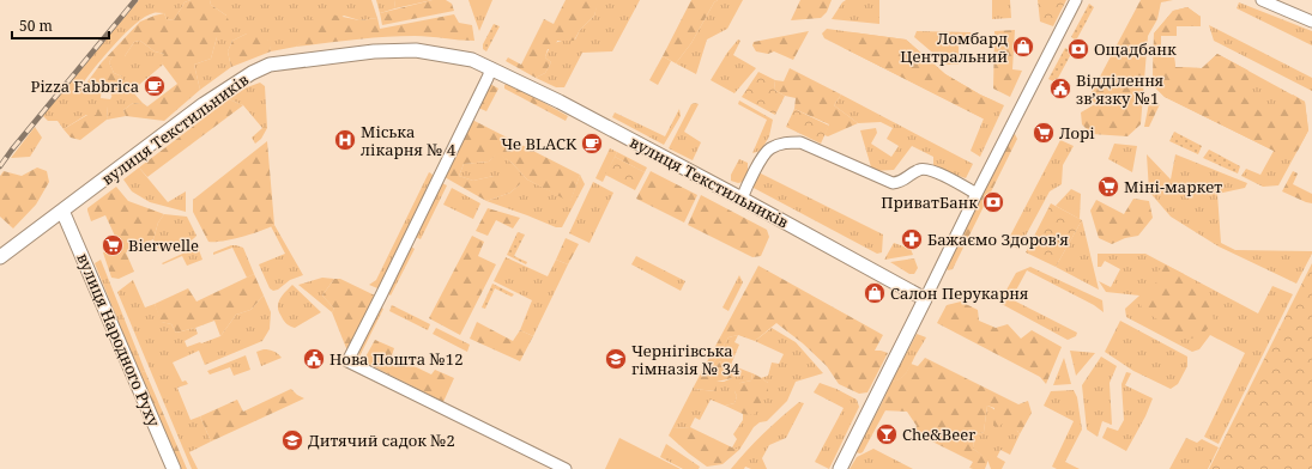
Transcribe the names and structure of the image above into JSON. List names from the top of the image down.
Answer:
{
  "streets": {
    "street": ["вулиця Текстильників", "вулиця Народного Руху"]
  },
  "crossings": [
    ["вулиця Текстильників", "вулиця Народного Руху"]
  ],
  "places": {
    "shop": ["Ломбард Центральний", "Салон Перукарня"],
    "bank": ["Ощадбанк", "ПриватБанк"],
    "cafe": ["Pizza Fabbrica", "Че BLACK"],
    "public building": ["Відділення зв’язку №1", "Нова Пошта №12"],
    "supermarket": ["Лорі", "Міні-маркет", "Bierwelle"],
    "hospital": ["Міська лікарня № 4"],
    "pharmacy": ["Бажаємо Здоров'я"],
    "school or university": ["Чернігівська гімназія № 34", "Дитячий садок №2"],
    "bar": ["Che&Beer"]
  },
  "scale_bar": "50 m"
}
